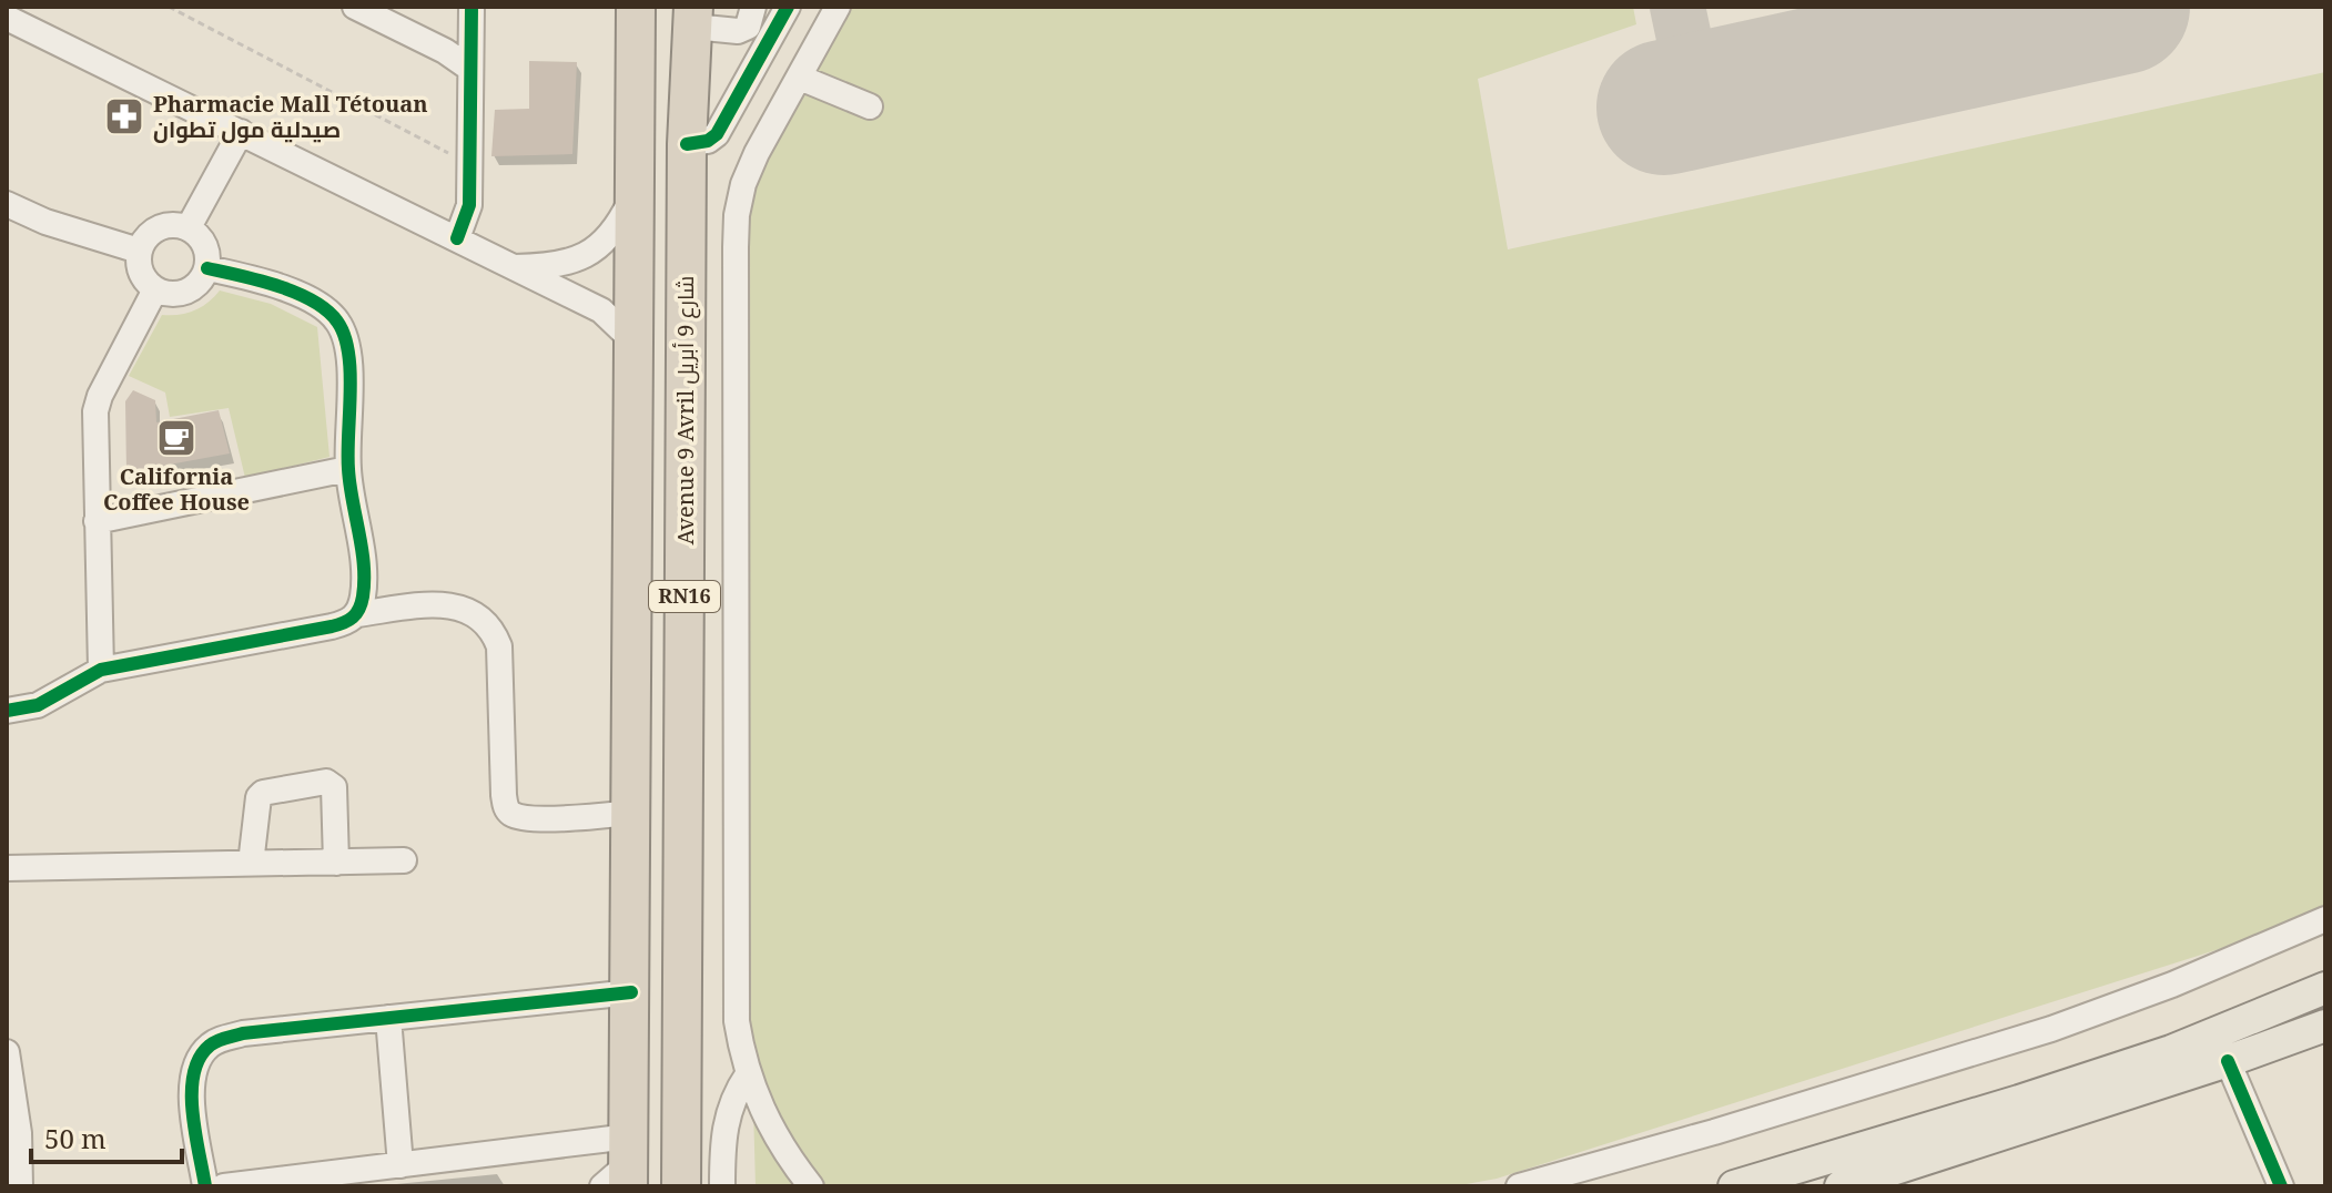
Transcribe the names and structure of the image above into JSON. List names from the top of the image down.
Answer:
{
  "streets": {
    "highway": ["Avenue 9 Avril شارع 9 أبريل", "RN16"]
  },
  "places": {
    "pharmacy": ["Pharmacie Mall Tétouan صيدلية مول تطوان"],
    "cafe": ["California Coffee House"]
  },
  "scale_bar": "50 m"
}
